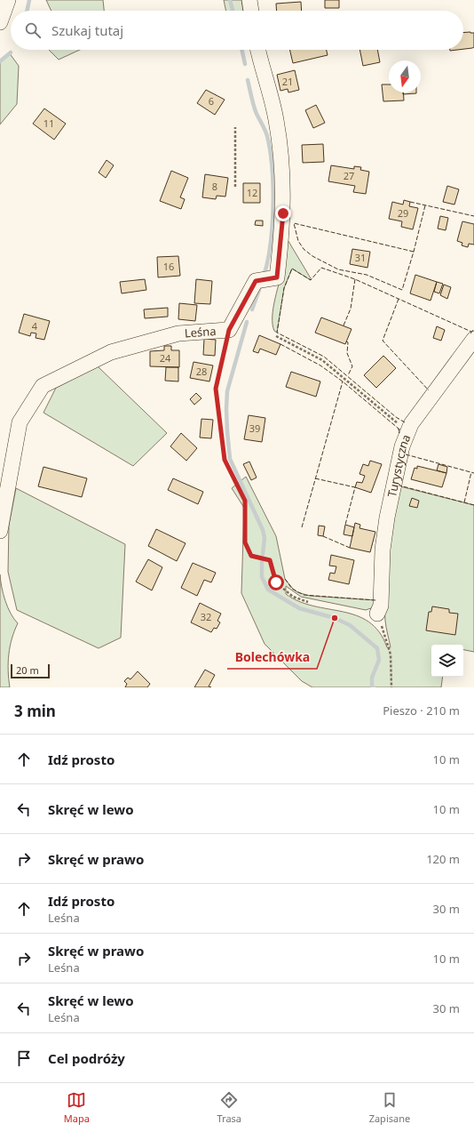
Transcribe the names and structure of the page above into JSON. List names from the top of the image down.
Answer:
{
  "streets": {
    "street": ["Leśna", "Turystyczna"]
  },
  "places": ["Bolechówka"],
  "house_numbers": [
    "21",
    "6",
    "11",
    "27",
    "8",
    "12",
    "29",
    "31",
    "16",
    "4",
    "24",
    "28",
    "39",
    "32"
  ],
  "scale_bar": "20 m",
  "north": "bottom",
  "page": {
    "search": "Szukaj tutaj",
    "scale": "20 m",
    "heading": ["3 min", "Pieszo · 210 m"],
    "list": [
      ["Idź prosto", "10 m"],
      ["Skręć w lewo", "10 m"],
      ["Skręć w prawo", "120 m"],
      ["Idź prosto", "Leśna", "30 m"],
      ["Skręć w prawo", "Leśna", "10 m"],
      ["Skręć w lewo", "Leśna", "30 m"],
      "Cel podróży"
    ],
    "nav": ["Mapa", "Trasa", "Zapisane"]
  }
}
